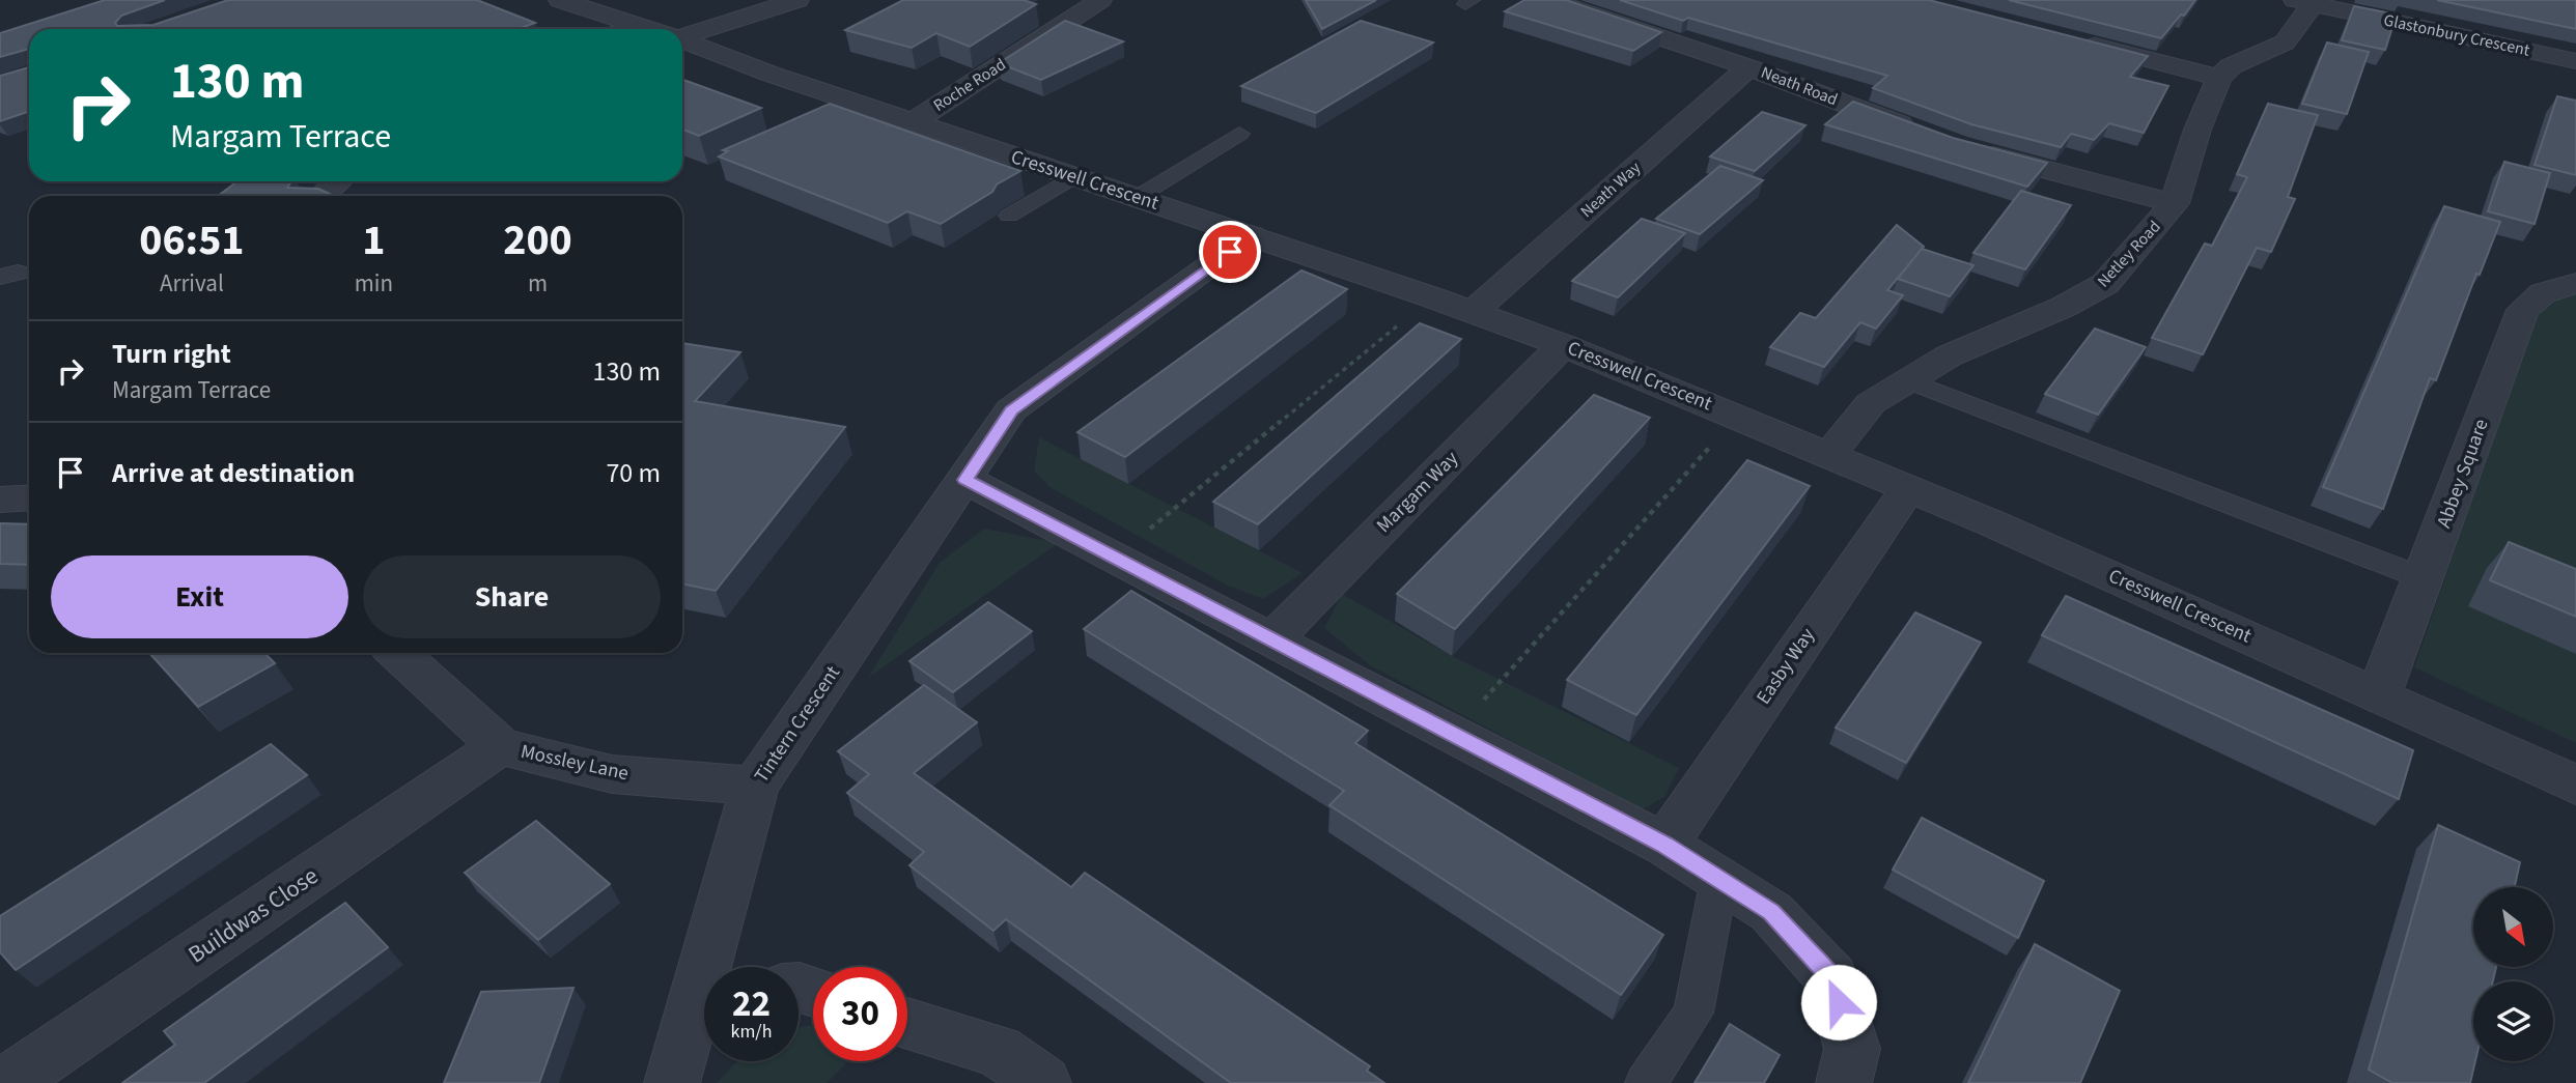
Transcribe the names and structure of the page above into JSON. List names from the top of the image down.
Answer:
{
  "streets": {
    "street": [
      "Glastonbury Crescent",
      "Roche Road",
      "Neath Road",
      "Cresswell Crescent",
      "Neath Way",
      "Netley Road",
      "Abbey Square",
      "Margam Way",
      "Easby Way",
      "Tintern Crescent",
      "Mossley Lane",
      "Buildwas Close"
    ]
  },
  "crossings": [
    ["Roche Road", "Cresswell Crescent"],
    ["Neath Road", "Neath Way"],
    ["Cresswell Crescent", "Neath Way"],
    ["Cresswell Crescent", "Netley Road"],
    ["Cresswell Crescent", "Abbey Square"],
    ["Cresswell Crescent", "Margam Way"],
    ["Cresswell Crescent", "Easby Way"],
    ["Cresswell Crescent", "Tintern Crescent"],
    ["Tintern Crescent", "Mossley Lane"],
    ["Mossley Lane", "Buildwas Close"]
  ],
  "north": "bottom right",
  "page": {
    "turn": ["130 m", "Margam Terrace"],
    "eta": [
      "06:51",
      "Arrival",
      "1",
      "min",
      "200",
      "m"
    ],
    "list": [
      {
        "name": "Turn right",
        "note": "Margam Terrace",
        "value": "130 m"
      },
      {
        "name": "Arrive at destination",
        "value": "70 m"
      }
    ],
    "buttons": ["Exit", "Share"],
    "speed": "22 km/h",
    "limit": "30"
  }
}
